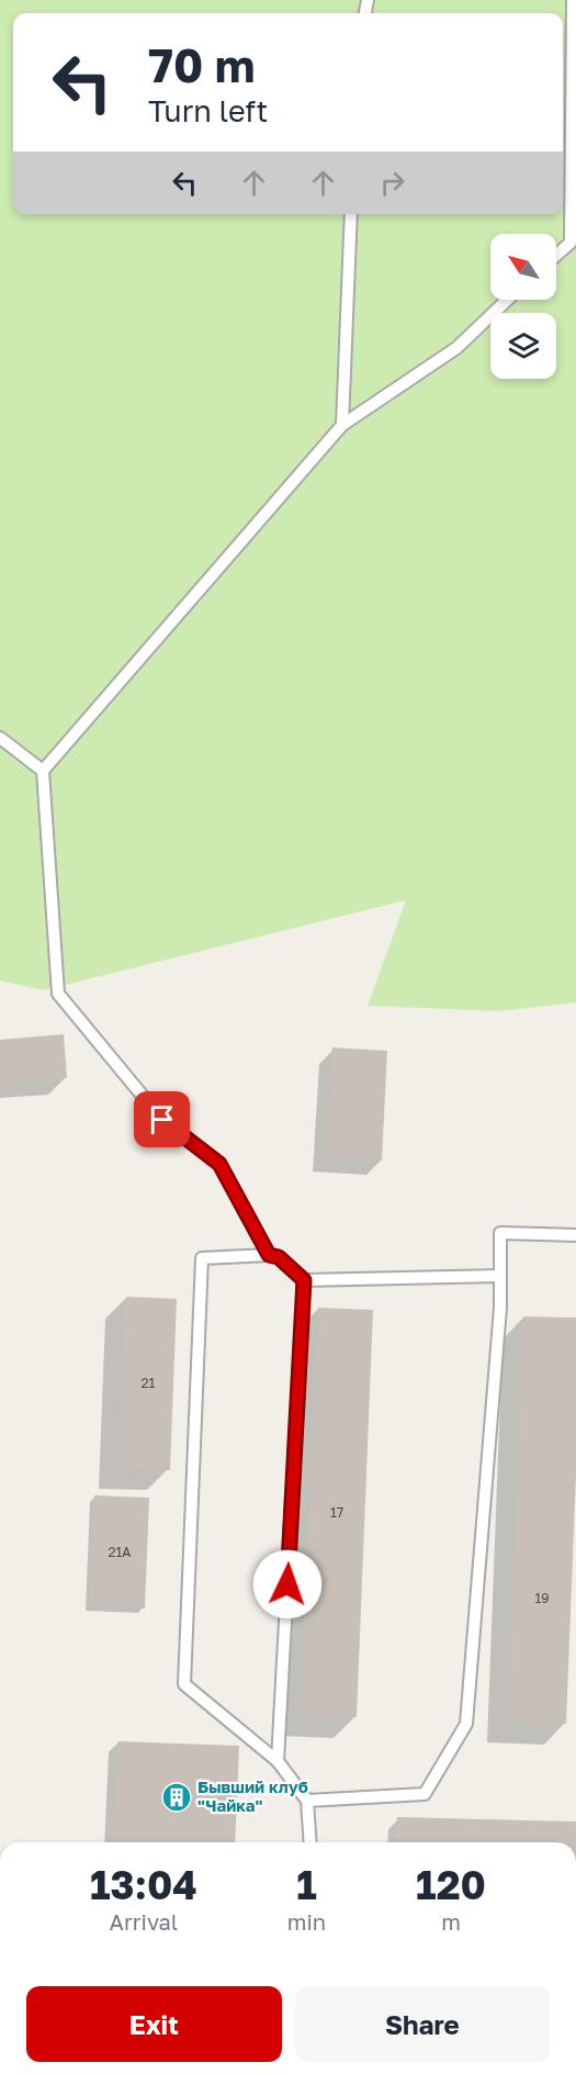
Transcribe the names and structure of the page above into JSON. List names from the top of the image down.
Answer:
{
  "places": {
    "building": ["Бывший клуб \"Чайка\""]
  },
  "house_numbers": [
    "21",
    "17",
    "21А",
    "19"
  ],
  "north": "top left",
  "page": {
    "turn": ["70 m", "Turn left"],
    "eta": [
      "13:04",
      "Arrival",
      "1",
      "min",
      "120",
      "m"
    ],
    "buttons": ["Exit", "Share"]
  }
}
